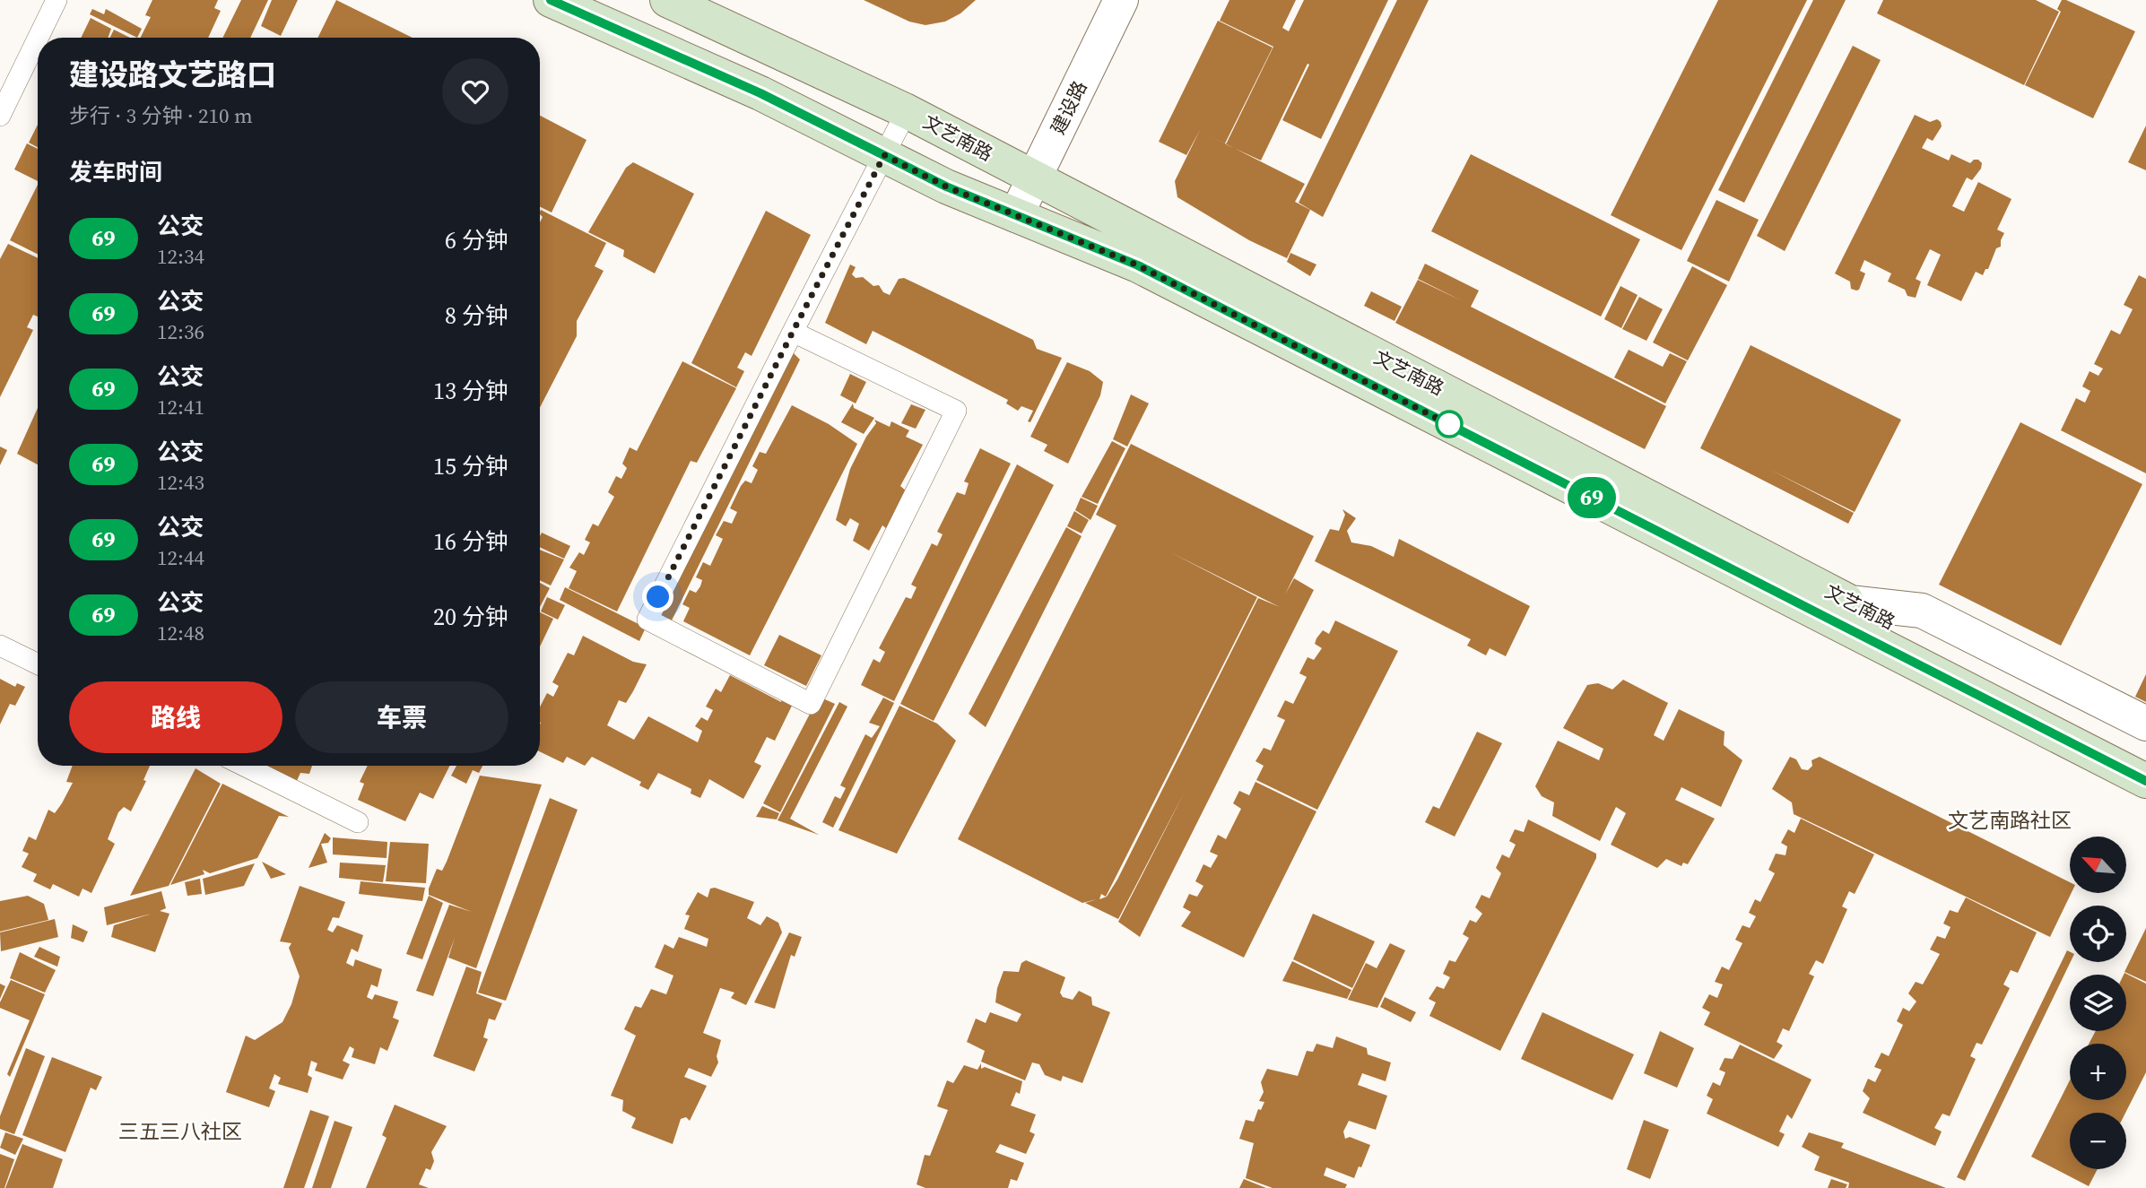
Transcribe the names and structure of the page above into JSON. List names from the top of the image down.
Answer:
{
  "streets": {
    "main road": ["文艺南路"],
    "street": ["建设路"]
  },
  "crossings": [
    ["建设路", "文艺南路"]
  ],
  "districts": ["文艺南路社区", "三五三八社区"],
  "lines": ["bus line 69"],
  "north": "top left",
  "page": {
    "on_map": "69",
    "heading": [
      ["建设路文艺路口", "步行 · 3 分钟 · 210 m"],
      "发车时间"
    ],
    "list": [
      {
        "mark": "69",
        "name": "公交",
        "note": "12:34",
        "value": "6 分钟"
      },
      {
        "mark": "69",
        "name": "公交",
        "note": "12:36",
        "value": "8 分钟"
      },
      {
        "mark": "69",
        "name": "公交",
        "note": "12:41",
        "value": "13 分钟"
      },
      {
        "mark": "69",
        "name": "公交",
        "note": "12:43",
        "value": "15 分钟"
      },
      {
        "mark": "69",
        "name": "公交",
        "note": "12:44",
        "value": "16 分钟"
      },
      {
        "mark": "69",
        "name": "公交",
        "note": "12:48",
        "value": "20 分钟"
      }
    ],
    "buttons": ["路线", "车票"],
    "map_buttons": ["+", "−"]
  }
}
